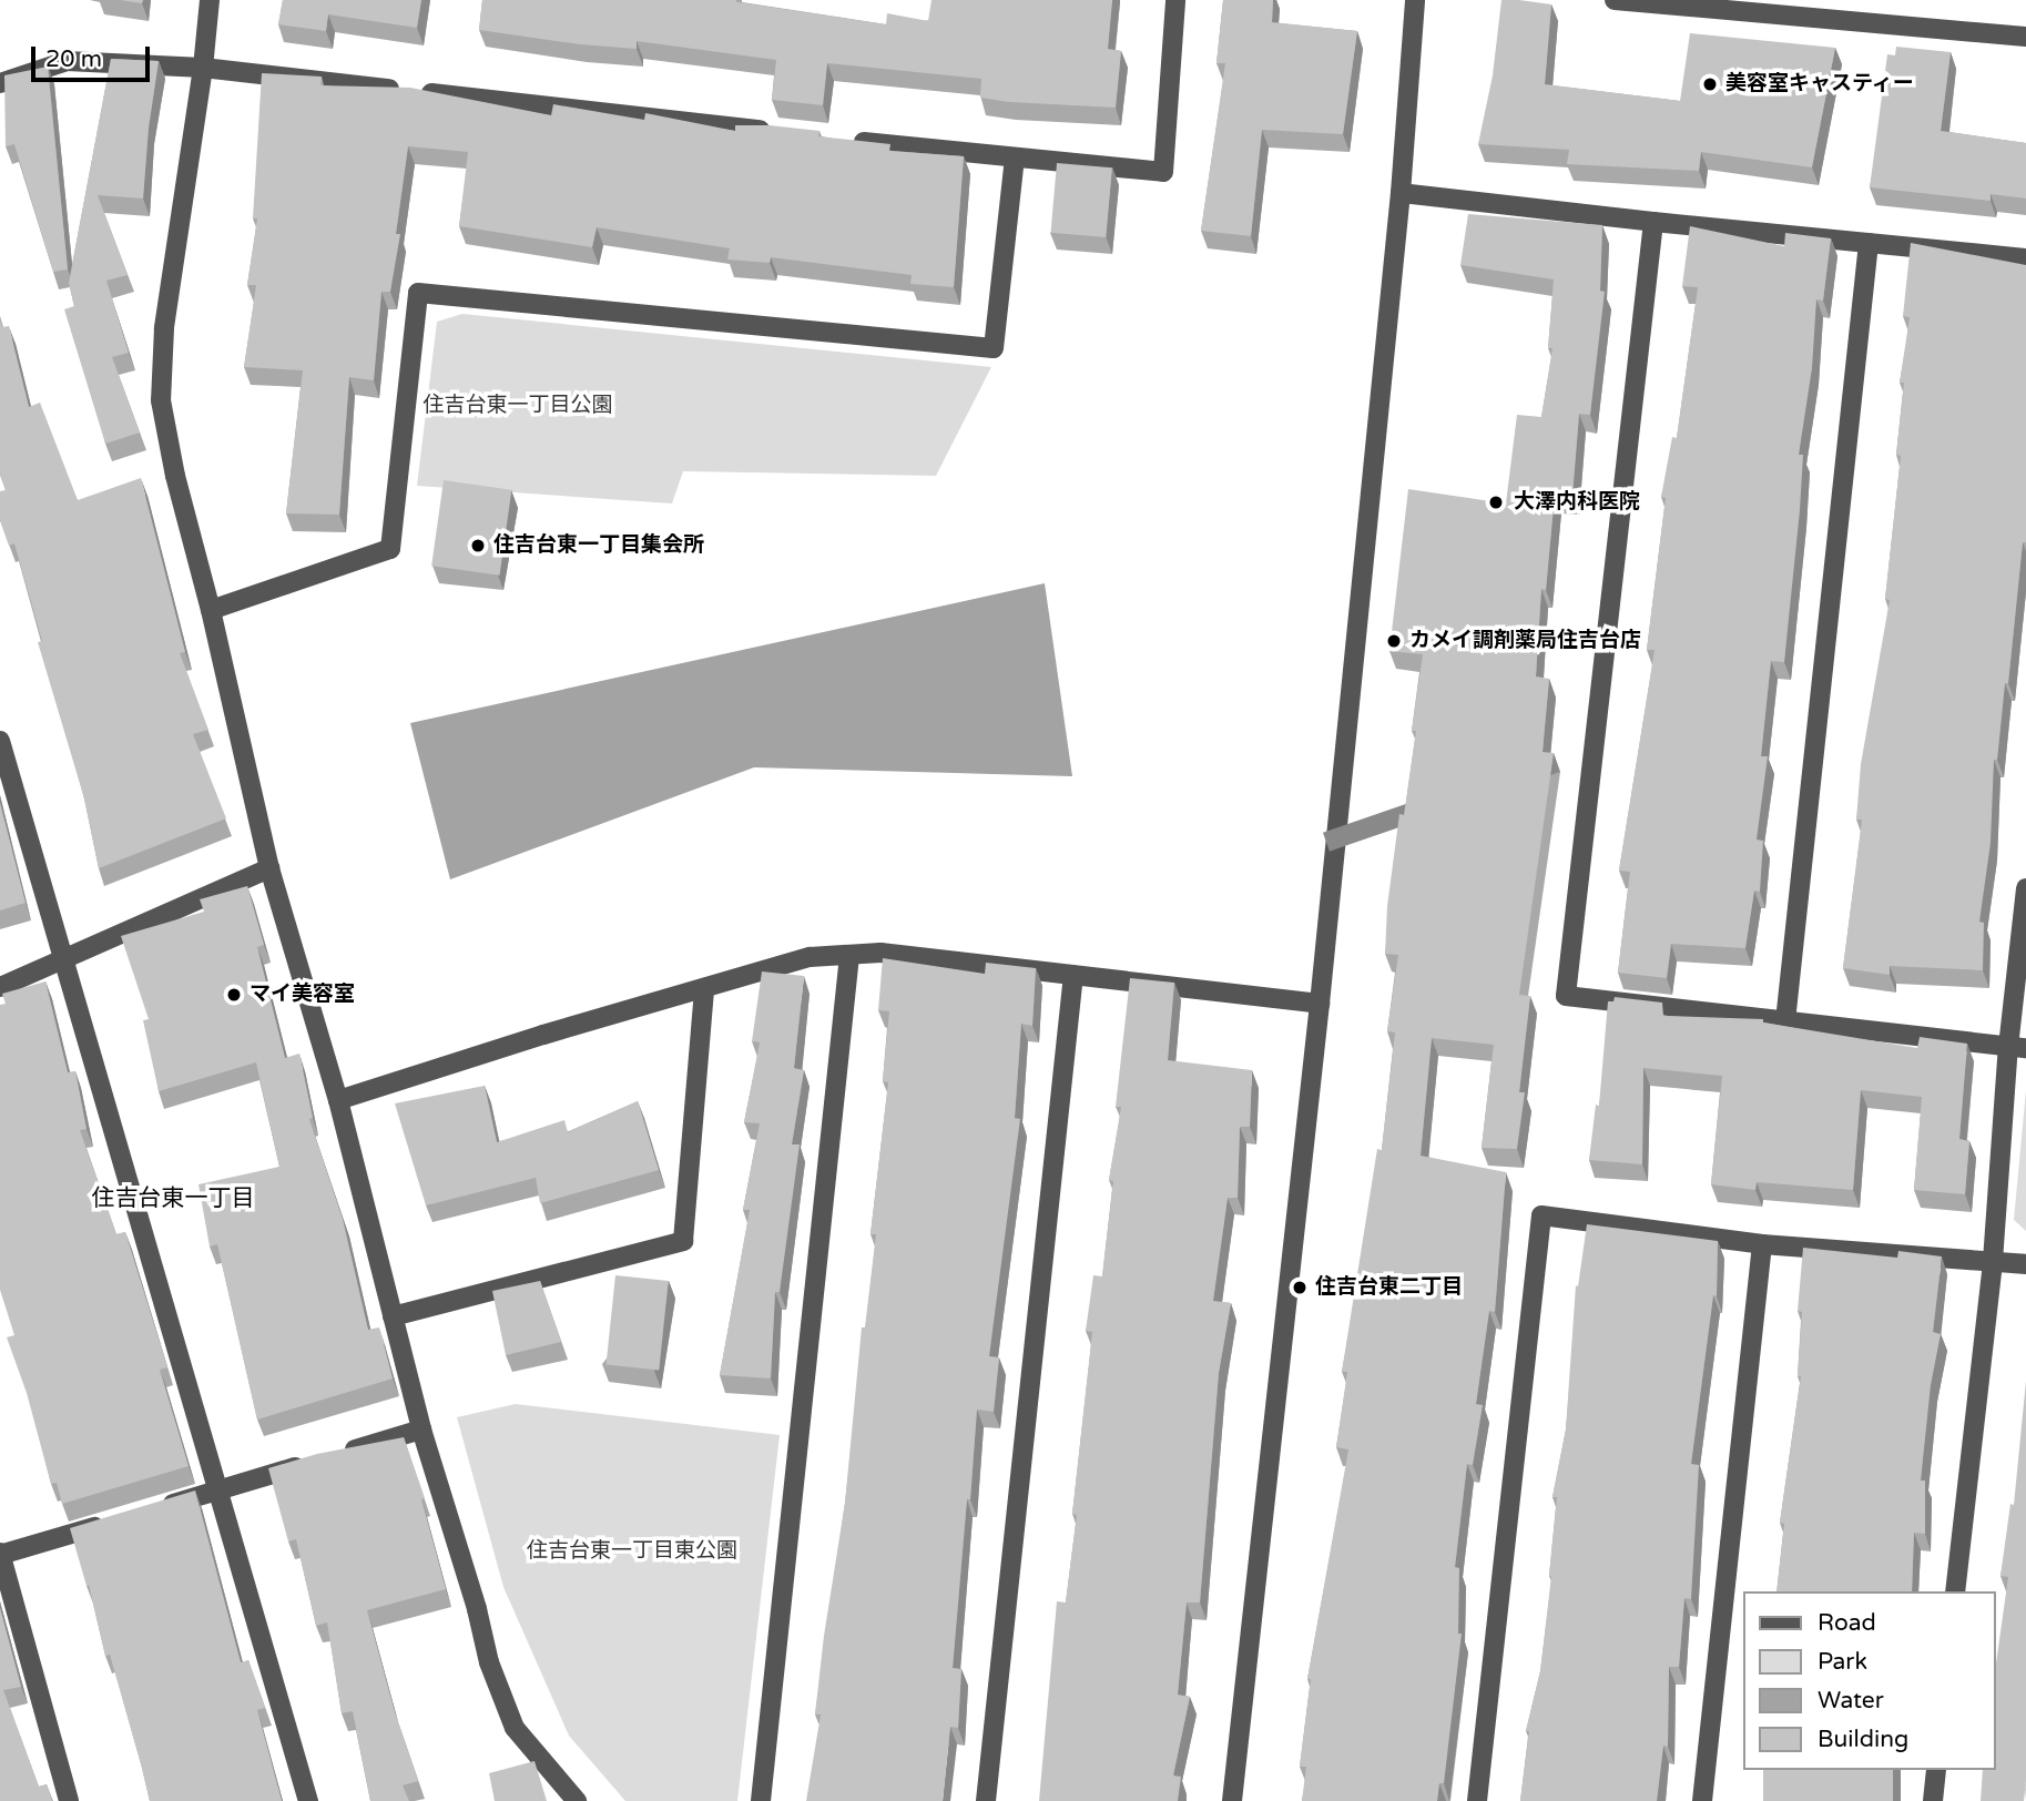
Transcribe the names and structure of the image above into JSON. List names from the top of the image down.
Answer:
{
  "districts": ["住吉台東一丁目"],
  "parks": ["住吉台東一丁目公園", "住吉台東一丁目東公園"],
  "places": [
    "美容室キャスティー",
    "大澤内科医院",
    "住吉台東一丁目集会所",
    "カメイ調剤薬局住吉台店",
    "マイ美容室",
    "住吉台東二丁目"
  ],
  "legend": [
    "Road",
    "Park",
    "Water",
    "Building"
  ],
  "scale_bar": "20 m"
}
